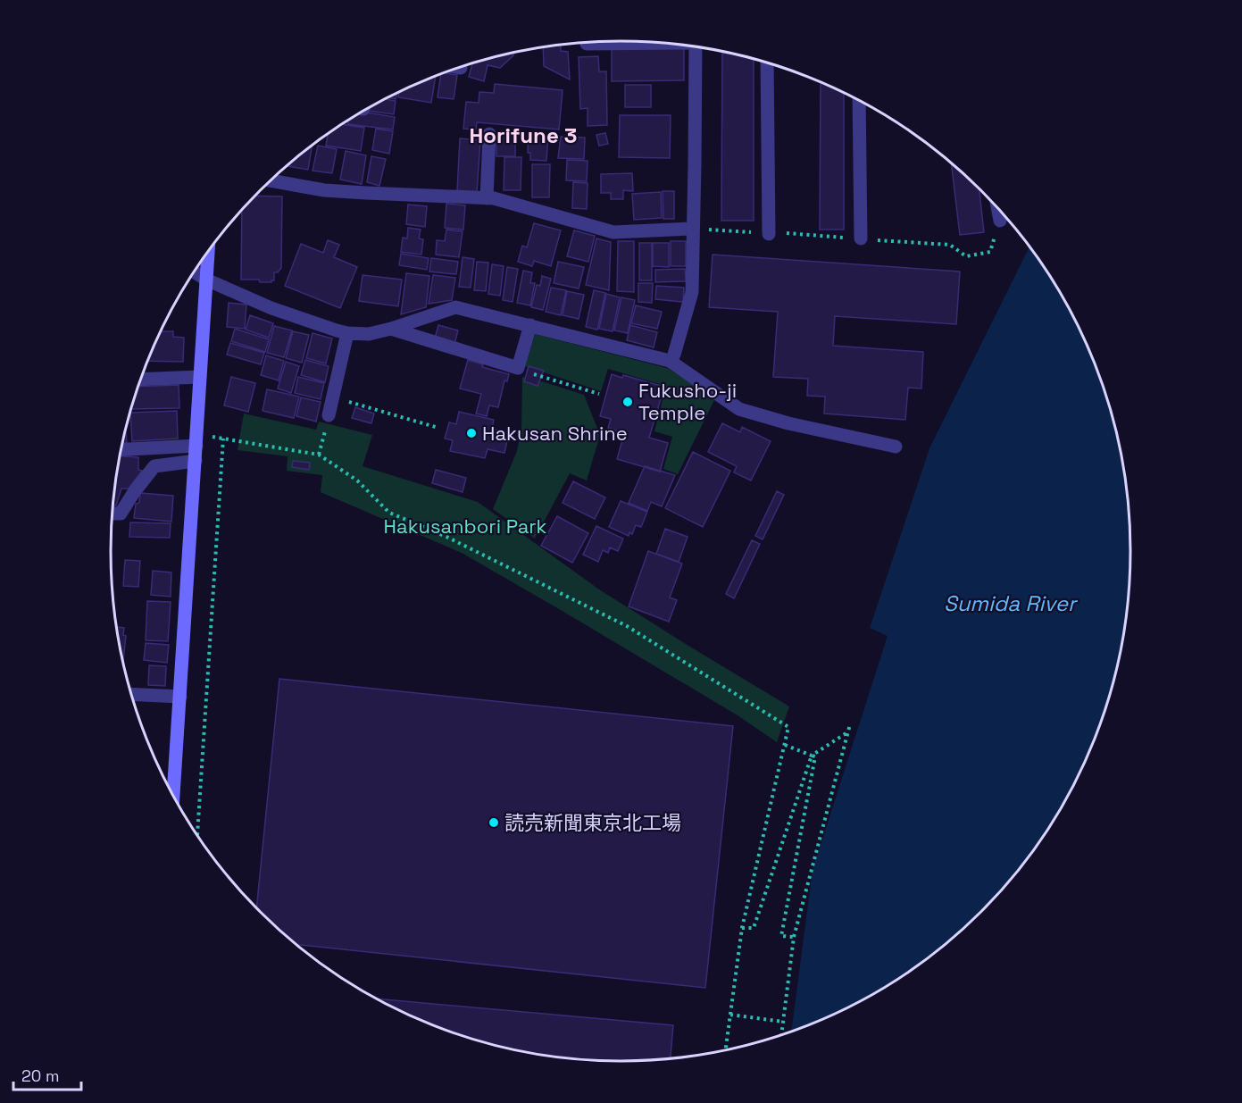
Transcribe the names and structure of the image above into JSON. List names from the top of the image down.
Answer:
{
  "districts": ["Horifune 3"],
  "water": ["Sumida River"],
  "parks": ["Hakusanbori Park"],
  "places": ["Fukusho-ji Temple", "Hakusan Shrine", "読売新聞東京北工場"],
  "scale_bar": "20 m"
}
